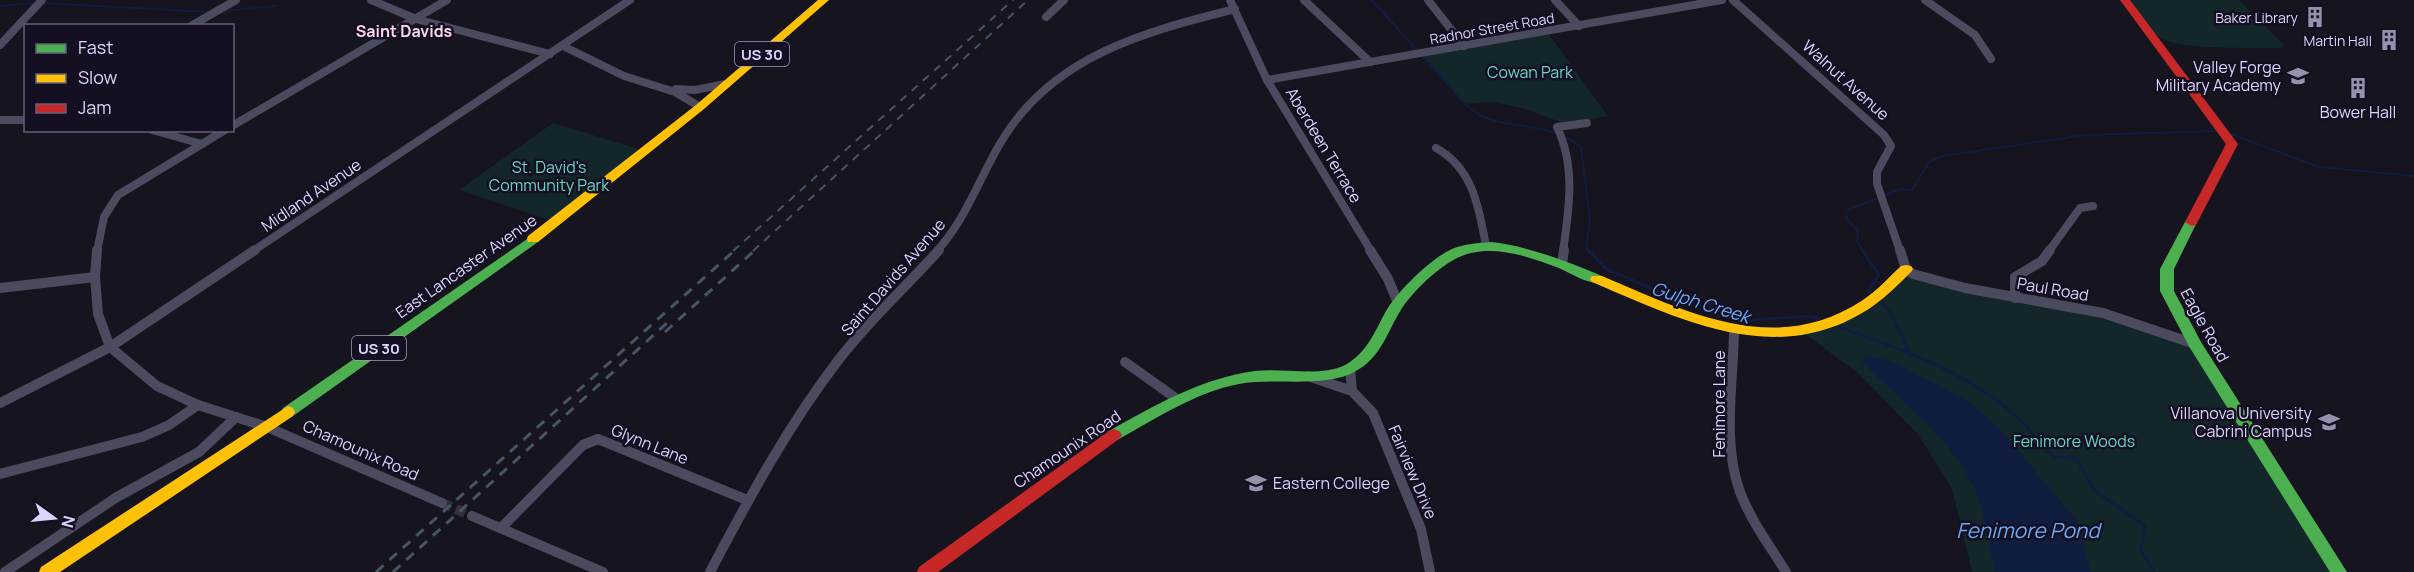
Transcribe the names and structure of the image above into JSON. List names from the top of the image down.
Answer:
{
  "streets": {
    "main road": [
      "US 30",
      "East Lancaster Avenue",
      "Eagle Road",
      "Chamounix Road"
    ],
    "street": [
      "Radnor Street Road",
      "Walnut Avenue",
      "Aberdeen Terrace",
      "Midland Avenue",
      "Saint Davids Avenue",
      "Paul Road",
      "Fenimore Lane",
      "Glynn Lane",
      "Fairview Drive"
    ]
  },
  "crossings": [
    ["Radnor Street Road", "Aberdeen Terrace"],
    ["Walnut Avenue", "Paul Road"],
    ["Aberdeen Terrace", "Saint Davids Avenue"],
    ["Midland Avenue", "Chamounix Road"],
    ["East Lancaster Avenue", "Chamounix Road"],
    ["Saint Davids Avenue", "Glynn Lane"],
    ["Paul Road", "Eagle Road"],
    ["Chamounix Road", "Fairview Drive"]
  ],
  "districts": ["Saint Davids"],
  "water": ["Gulph Creek", "Fenimore Pond"],
  "parks": ["Cowan Park", "St. David's Community Park", "Fenimore Woods"],
  "places": {
    "building": ["Baker Library", "Martin Hall", "Bower Hall"],
    "school or university": ["Valley Forge Military Academy", "Villanova University Cabrini Campus", "Eastern College"]
  },
  "legend": ["Fast", "Slow", "Jam"],
  "north": "right"
}
